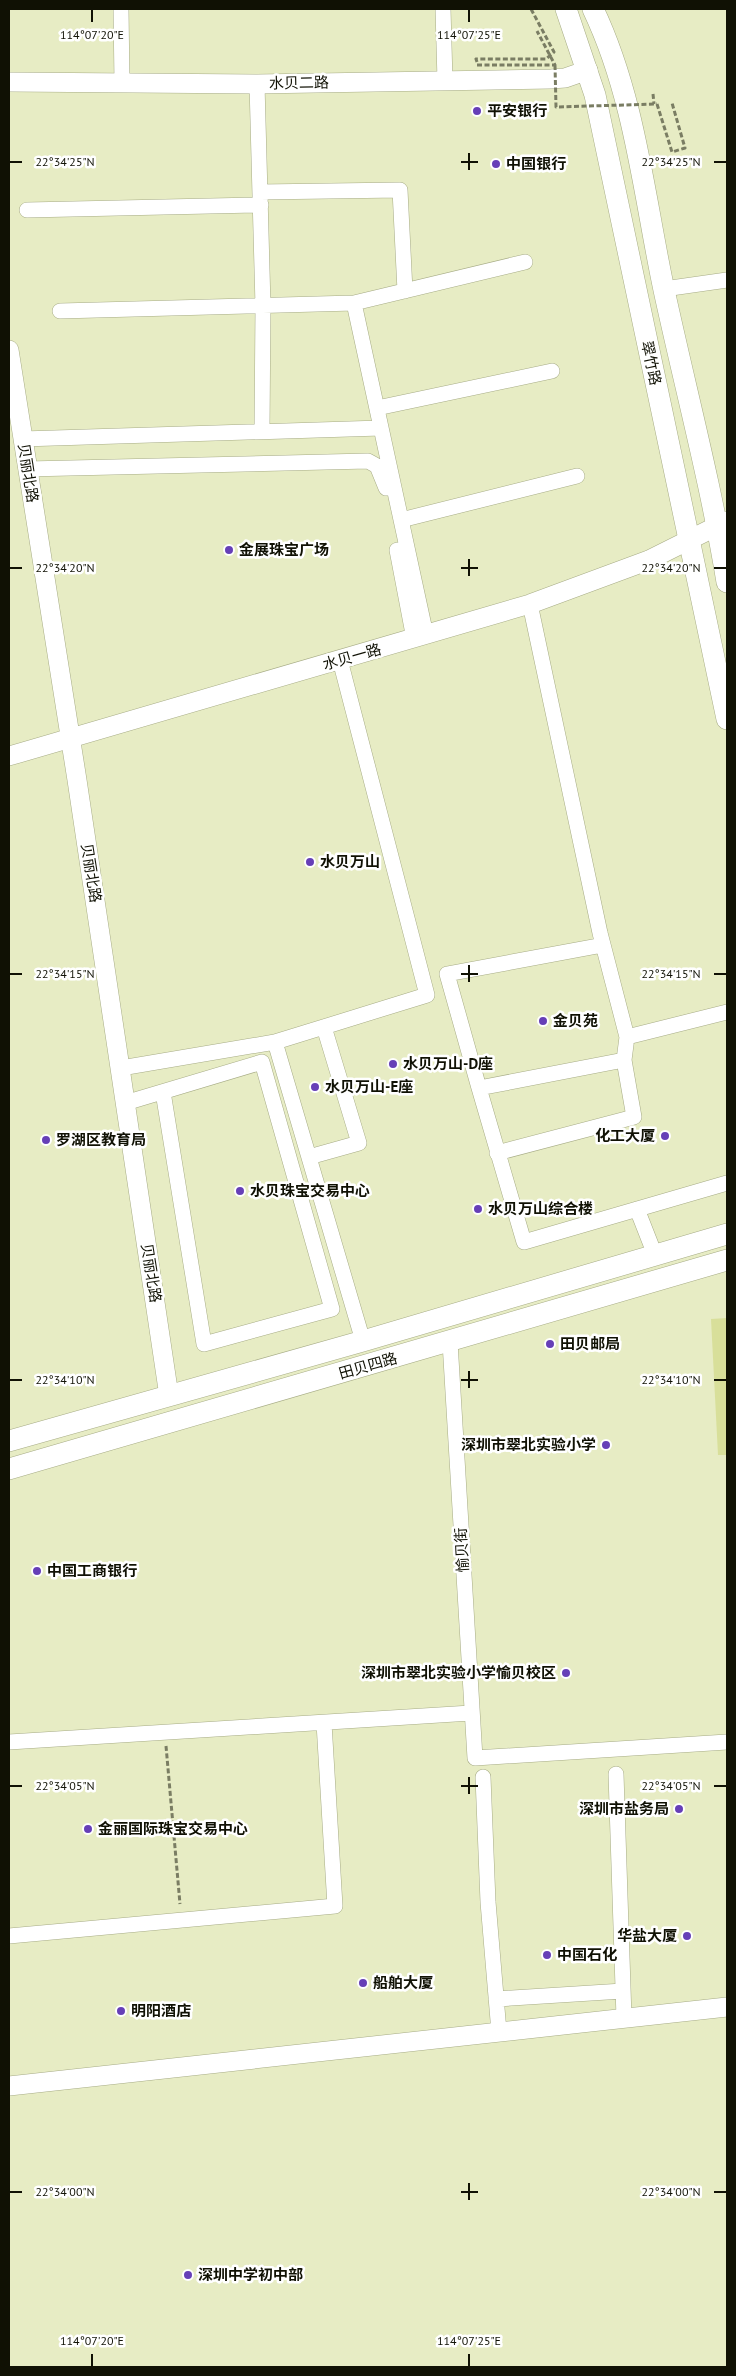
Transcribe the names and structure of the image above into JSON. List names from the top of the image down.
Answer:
{
  "streets": {
    "main road": ["翠竹路", "田贝四路"],
    "street": [
      "水贝二路",
      "贝丽北路",
      "水贝一路",
      "愉贝街"
    ]
  },
  "crossings": [
    ["水贝二路", "翠竹路"],
    ["翠竹路", "水贝一路"],
    ["贝丽北路", "水贝一路"],
    ["贝丽北路", "田贝四路"],
    ["田贝四路", "愉贝街"]
  ],
  "places": [
    "平安银行",
    "中国银行",
    "金展珠宝广场",
    "水贝万山",
    "金贝苑",
    "水贝万山-D座",
    "水贝万山-E座",
    "化工大厦",
    "罗湖区教育局",
    "水贝珠宝交易中心",
    "水贝万山综合楼",
    "田贝邮局",
    "深圳市翠北实验小学",
    "中国工商银行",
    "深圳市翠北实验小学愉贝校区",
    "深圳市盐务局",
    "金丽国际珠宝交易中心",
    "华盐大厦",
    "中国石化",
    "船舶大厦",
    "明阳酒店",
    "深圳中学初中部"
  ],
  "coordinates": [
    "114°07'20\"E",
    "114°07'25\"E",
    "22°34'25\"N",
    "22°34'20\"N",
    "22°34'15\"N",
    "22°34'10\"N",
    "22°34'05\"N",
    "22°34'00\"N"
  ]
}
